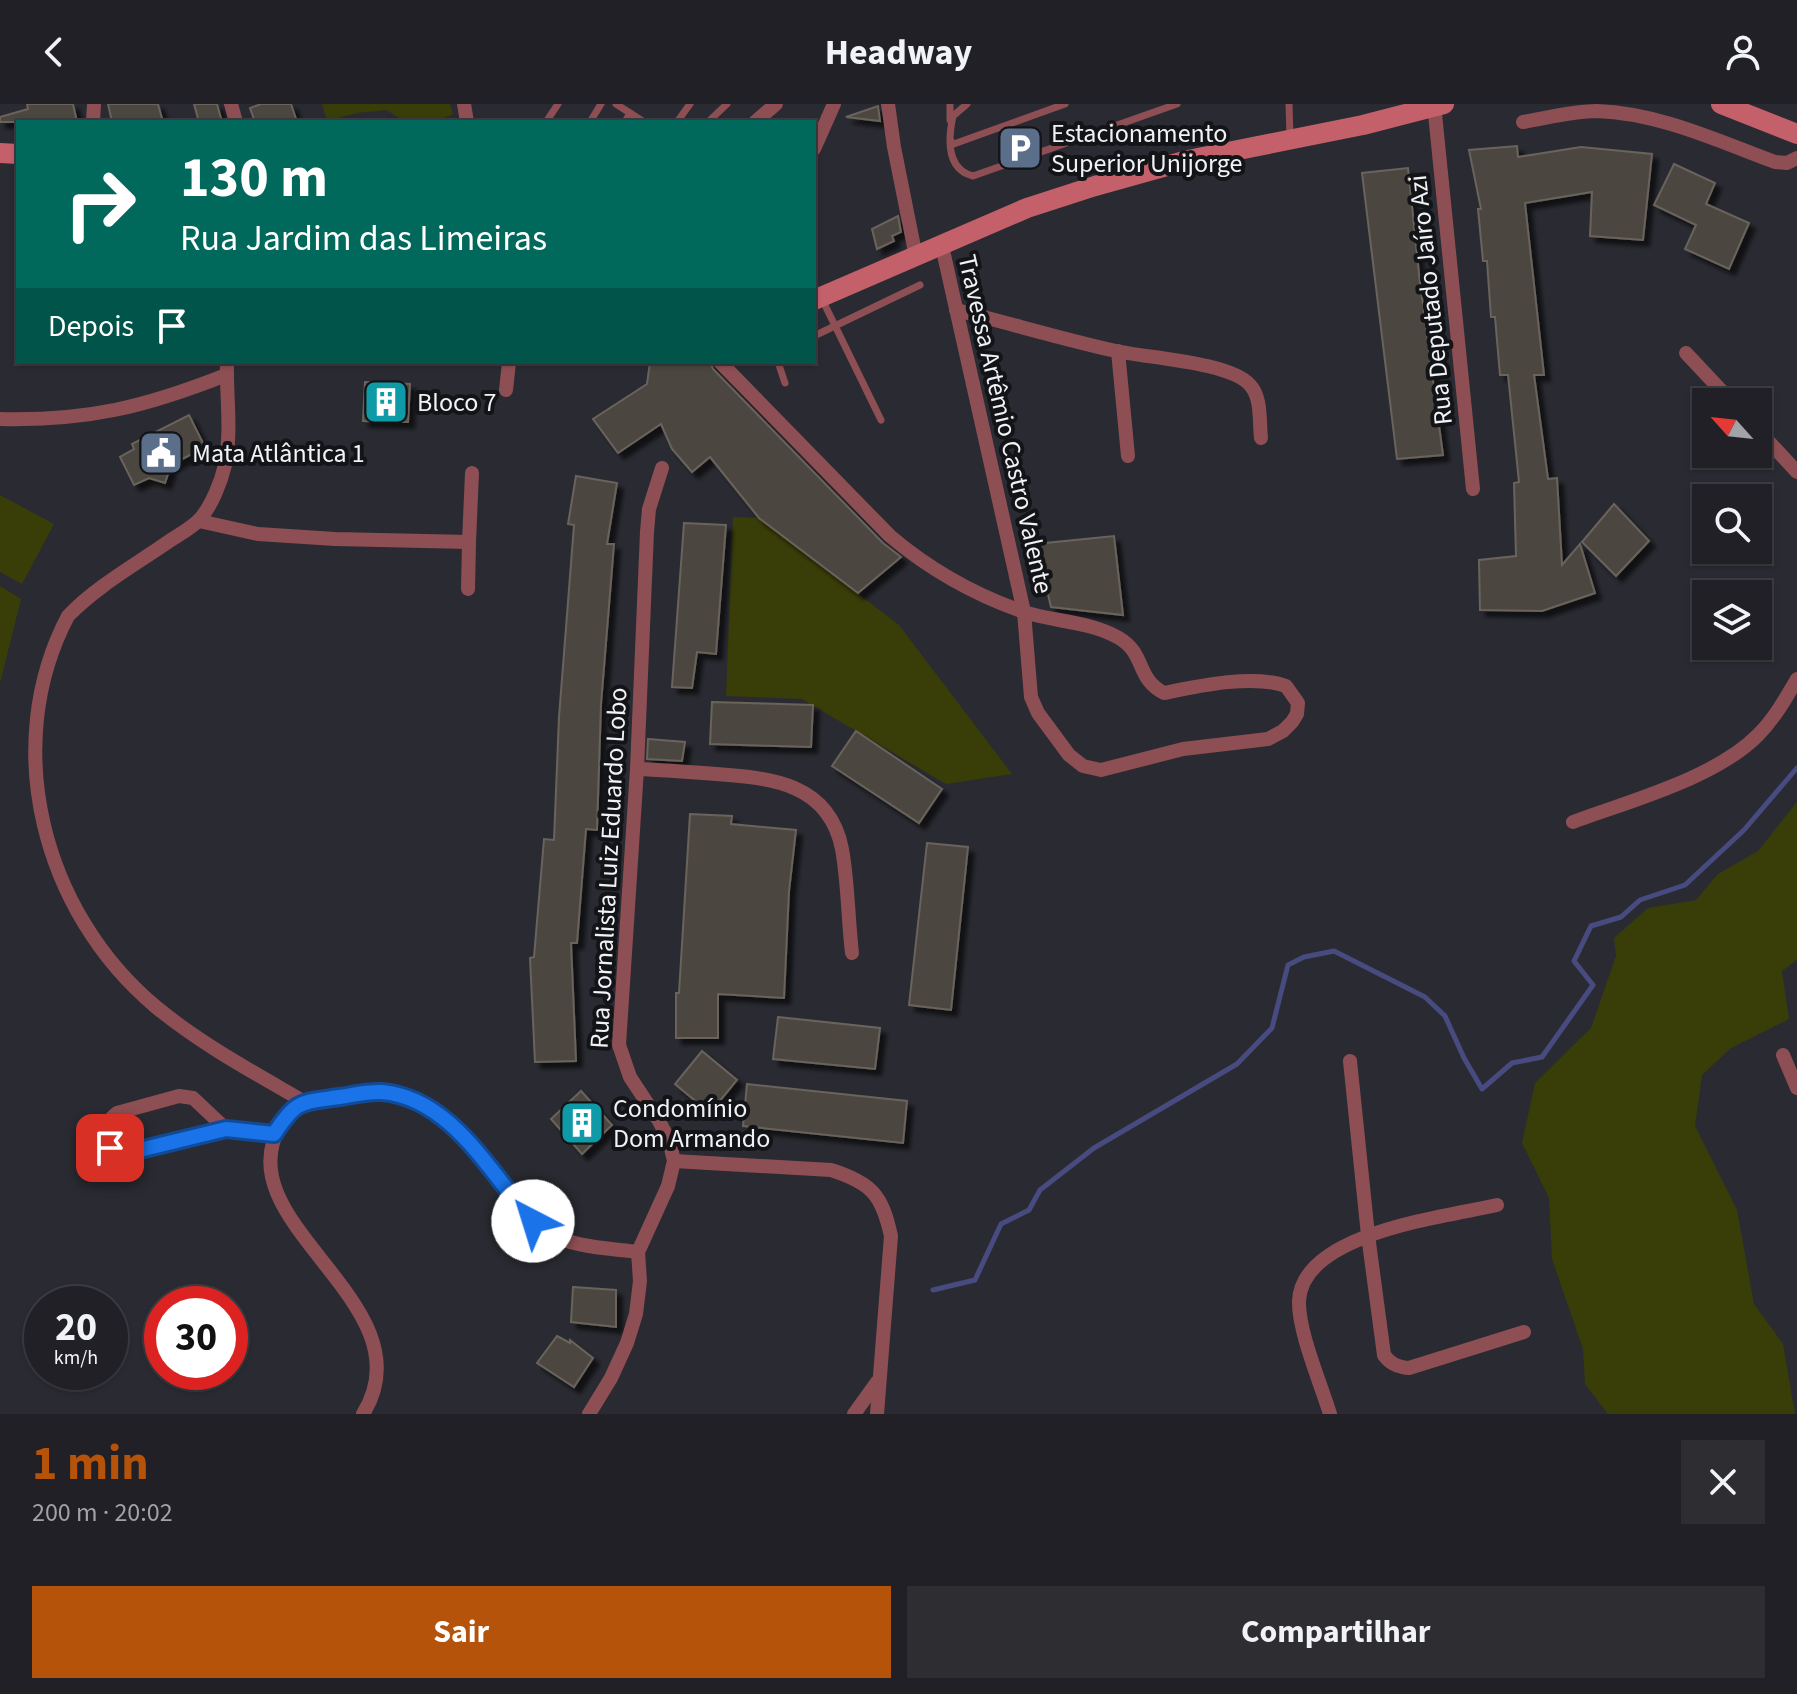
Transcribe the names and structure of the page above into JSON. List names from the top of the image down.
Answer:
{
  "streets": {
    "street": ["Rua Deputado Jaíro Azi", "Travessa Artêmio Castro Valente", "Rua Jornalista Luiz Eduardo Lobo"]
  },
  "places": {
    "parking": ["Estacionamento Superior Unijorge"],
    "building": ["Bloco 7", "Condomínio Dom Armando"],
    "public building": ["Mata Atlântica 1"]
  },
  "north": "top left",
  "page": {
    "header": "Headway",
    "turn": ["130 m", "Rua Jardim das Limeiras"],
    "then": "Depois",
    "speed": "20 km/h",
    "limit": "30",
    "heading": ["1 min", "200 m · 20:02"],
    "buttons": ["Sair", "Compartilhar"]
  }
}
